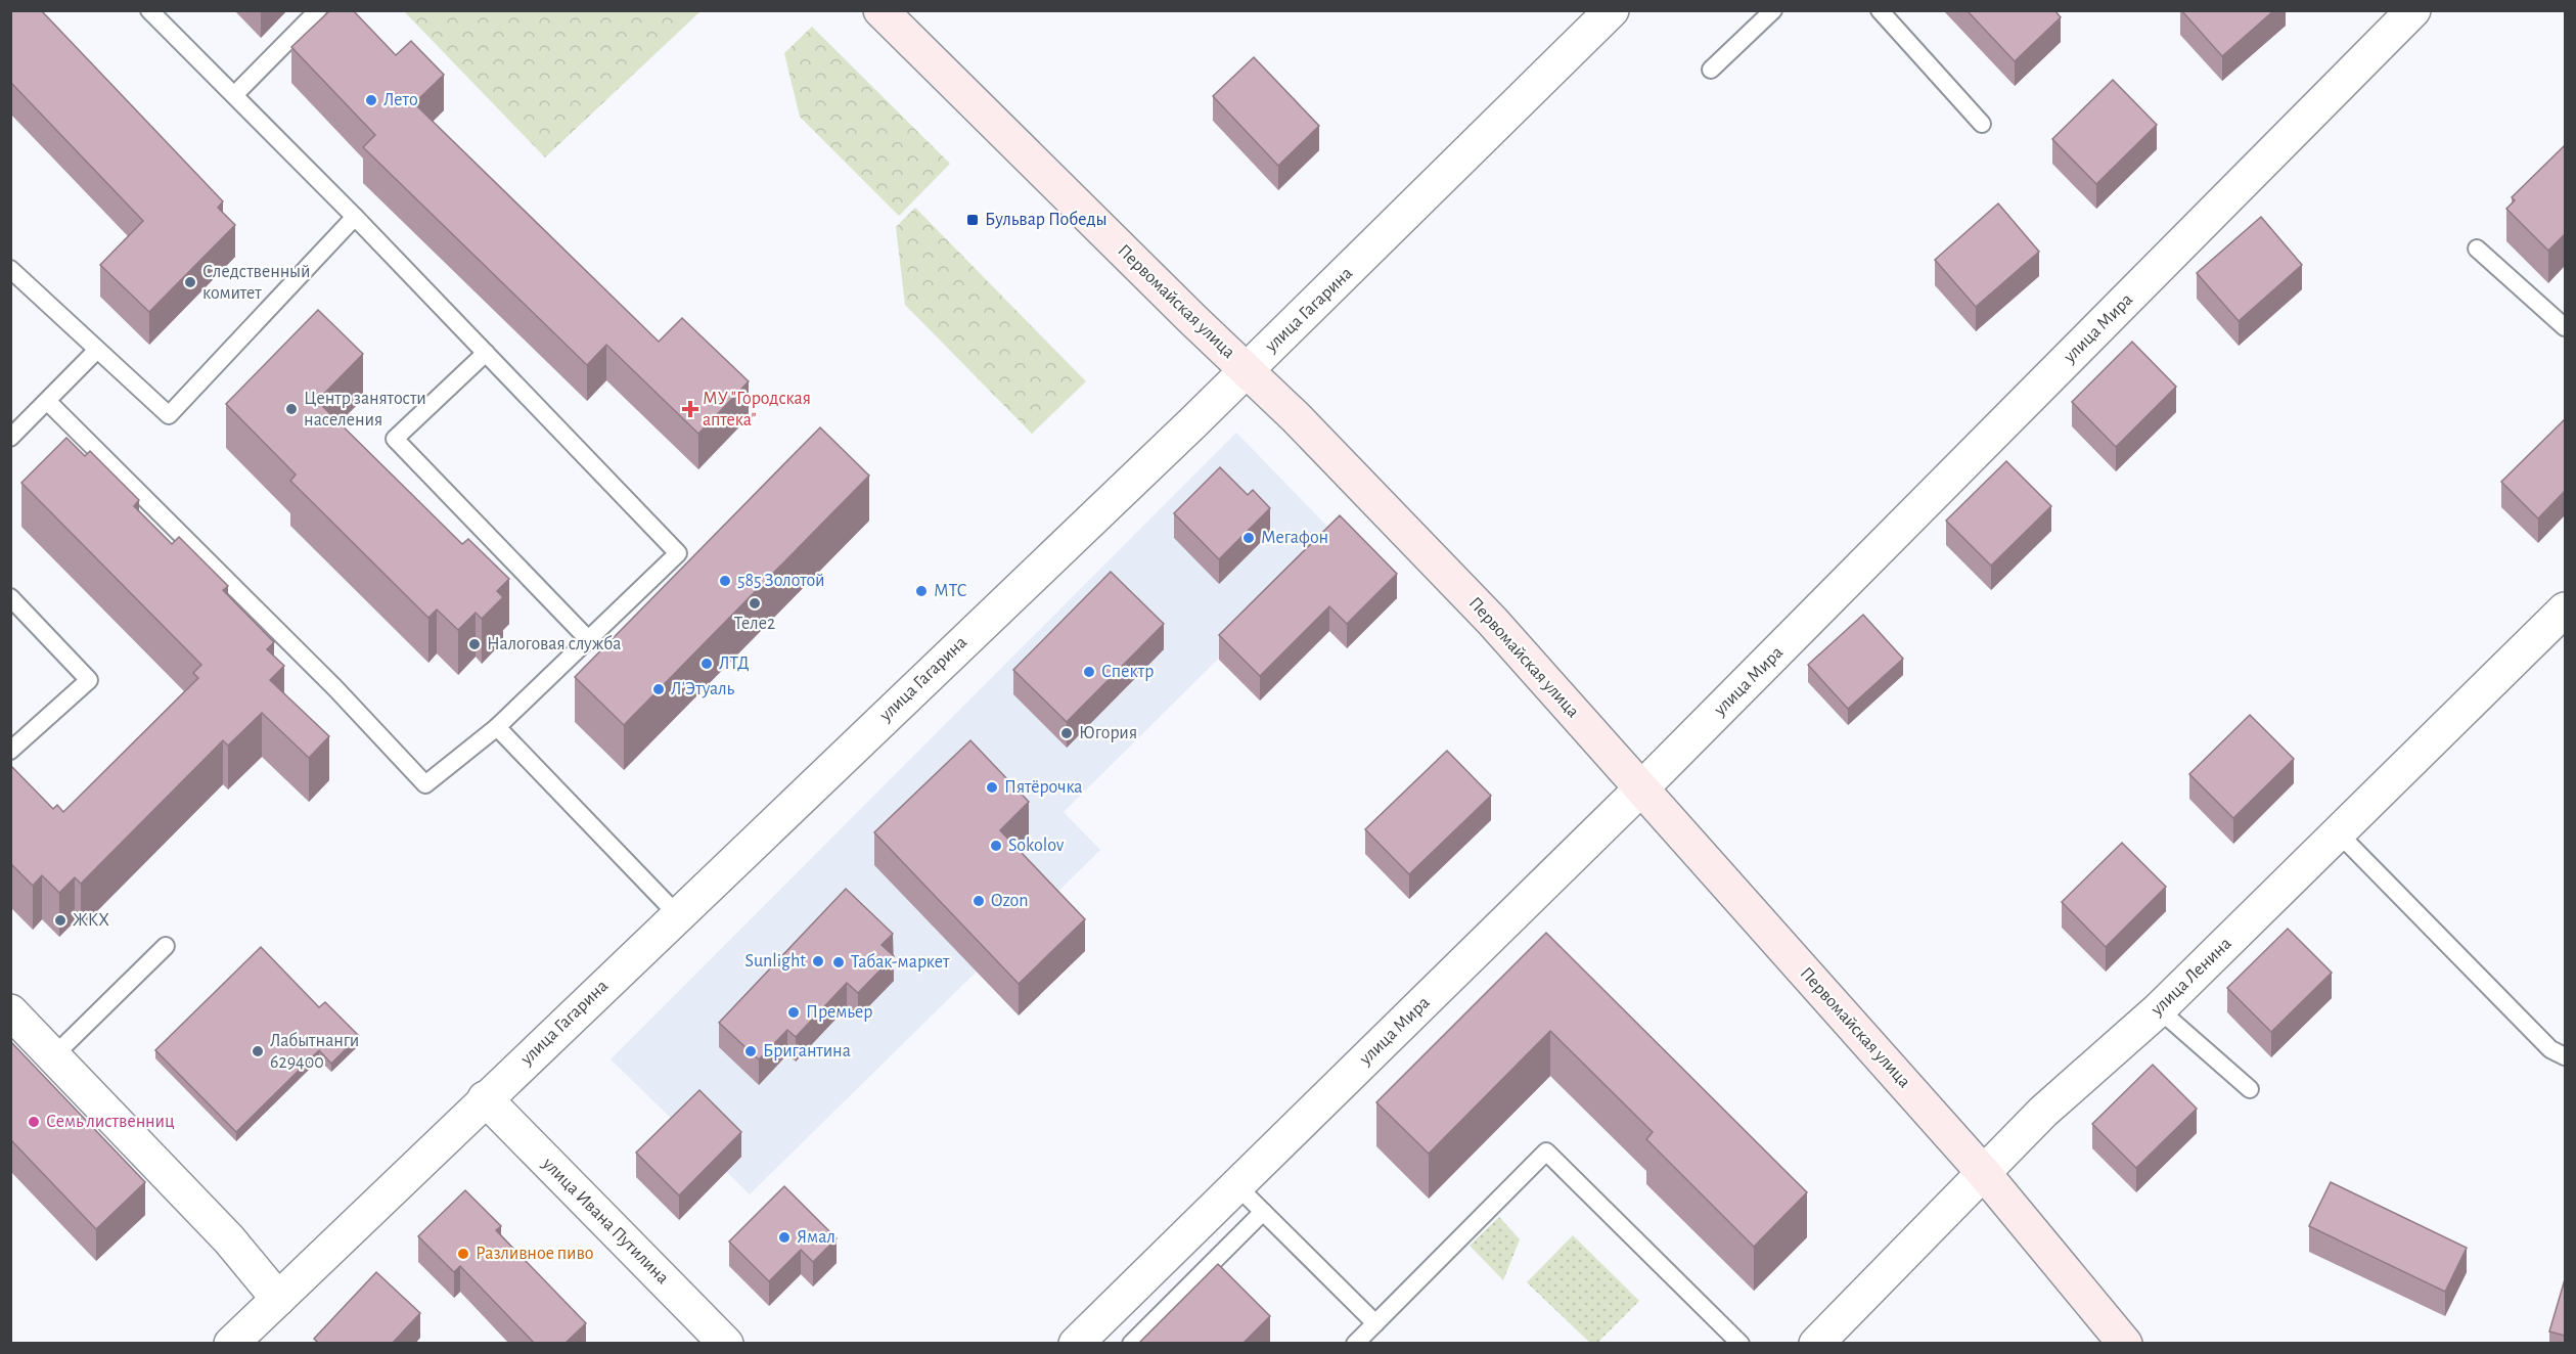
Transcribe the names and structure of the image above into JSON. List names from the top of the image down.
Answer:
{
  "streets": {
    "main road": ["Первомайская улица"],
    "street": [
      "улица Гагарина",
      "улица Мира",
      "улица Ленина",
      "улица Ивана Путилина"
    ]
  },
  "crossings": [
    ["Первомайская улица", "улица Гагарина"],
    ["Первомайская улица", "улица Мира"],
    ["Первомайская улица", "улица Ленина"],
    ["улица Гагарина", "улица Ивана Путилина"]
  ],
  "places": {
    "other": [
      "Лето",
      "Следственный комитет",
      "Центр занятости населения",
      "Мегафон",
      "585 Золотой",
      "МТС",
      "Теле2",
      "Налоговая служба",
      "ЛТД",
      "Спектр",
      "Л'Этуаль",
      "Югория",
      "Пятёрочка",
      "Sokolov",
      "Ozon",
      "ЖКХ",
      "Sunlight",
      "Табак-маркет",
      "Премьер",
      "Лабытнанги 629400",
      "Бригантина",
      "Семь лиственниц",
      "Ямал",
      "Разливное пиво"
    ],
    "transit": ["Бульвар Победы"],
    "health": ["МУ \"Городская аптека\""]
  }
}
